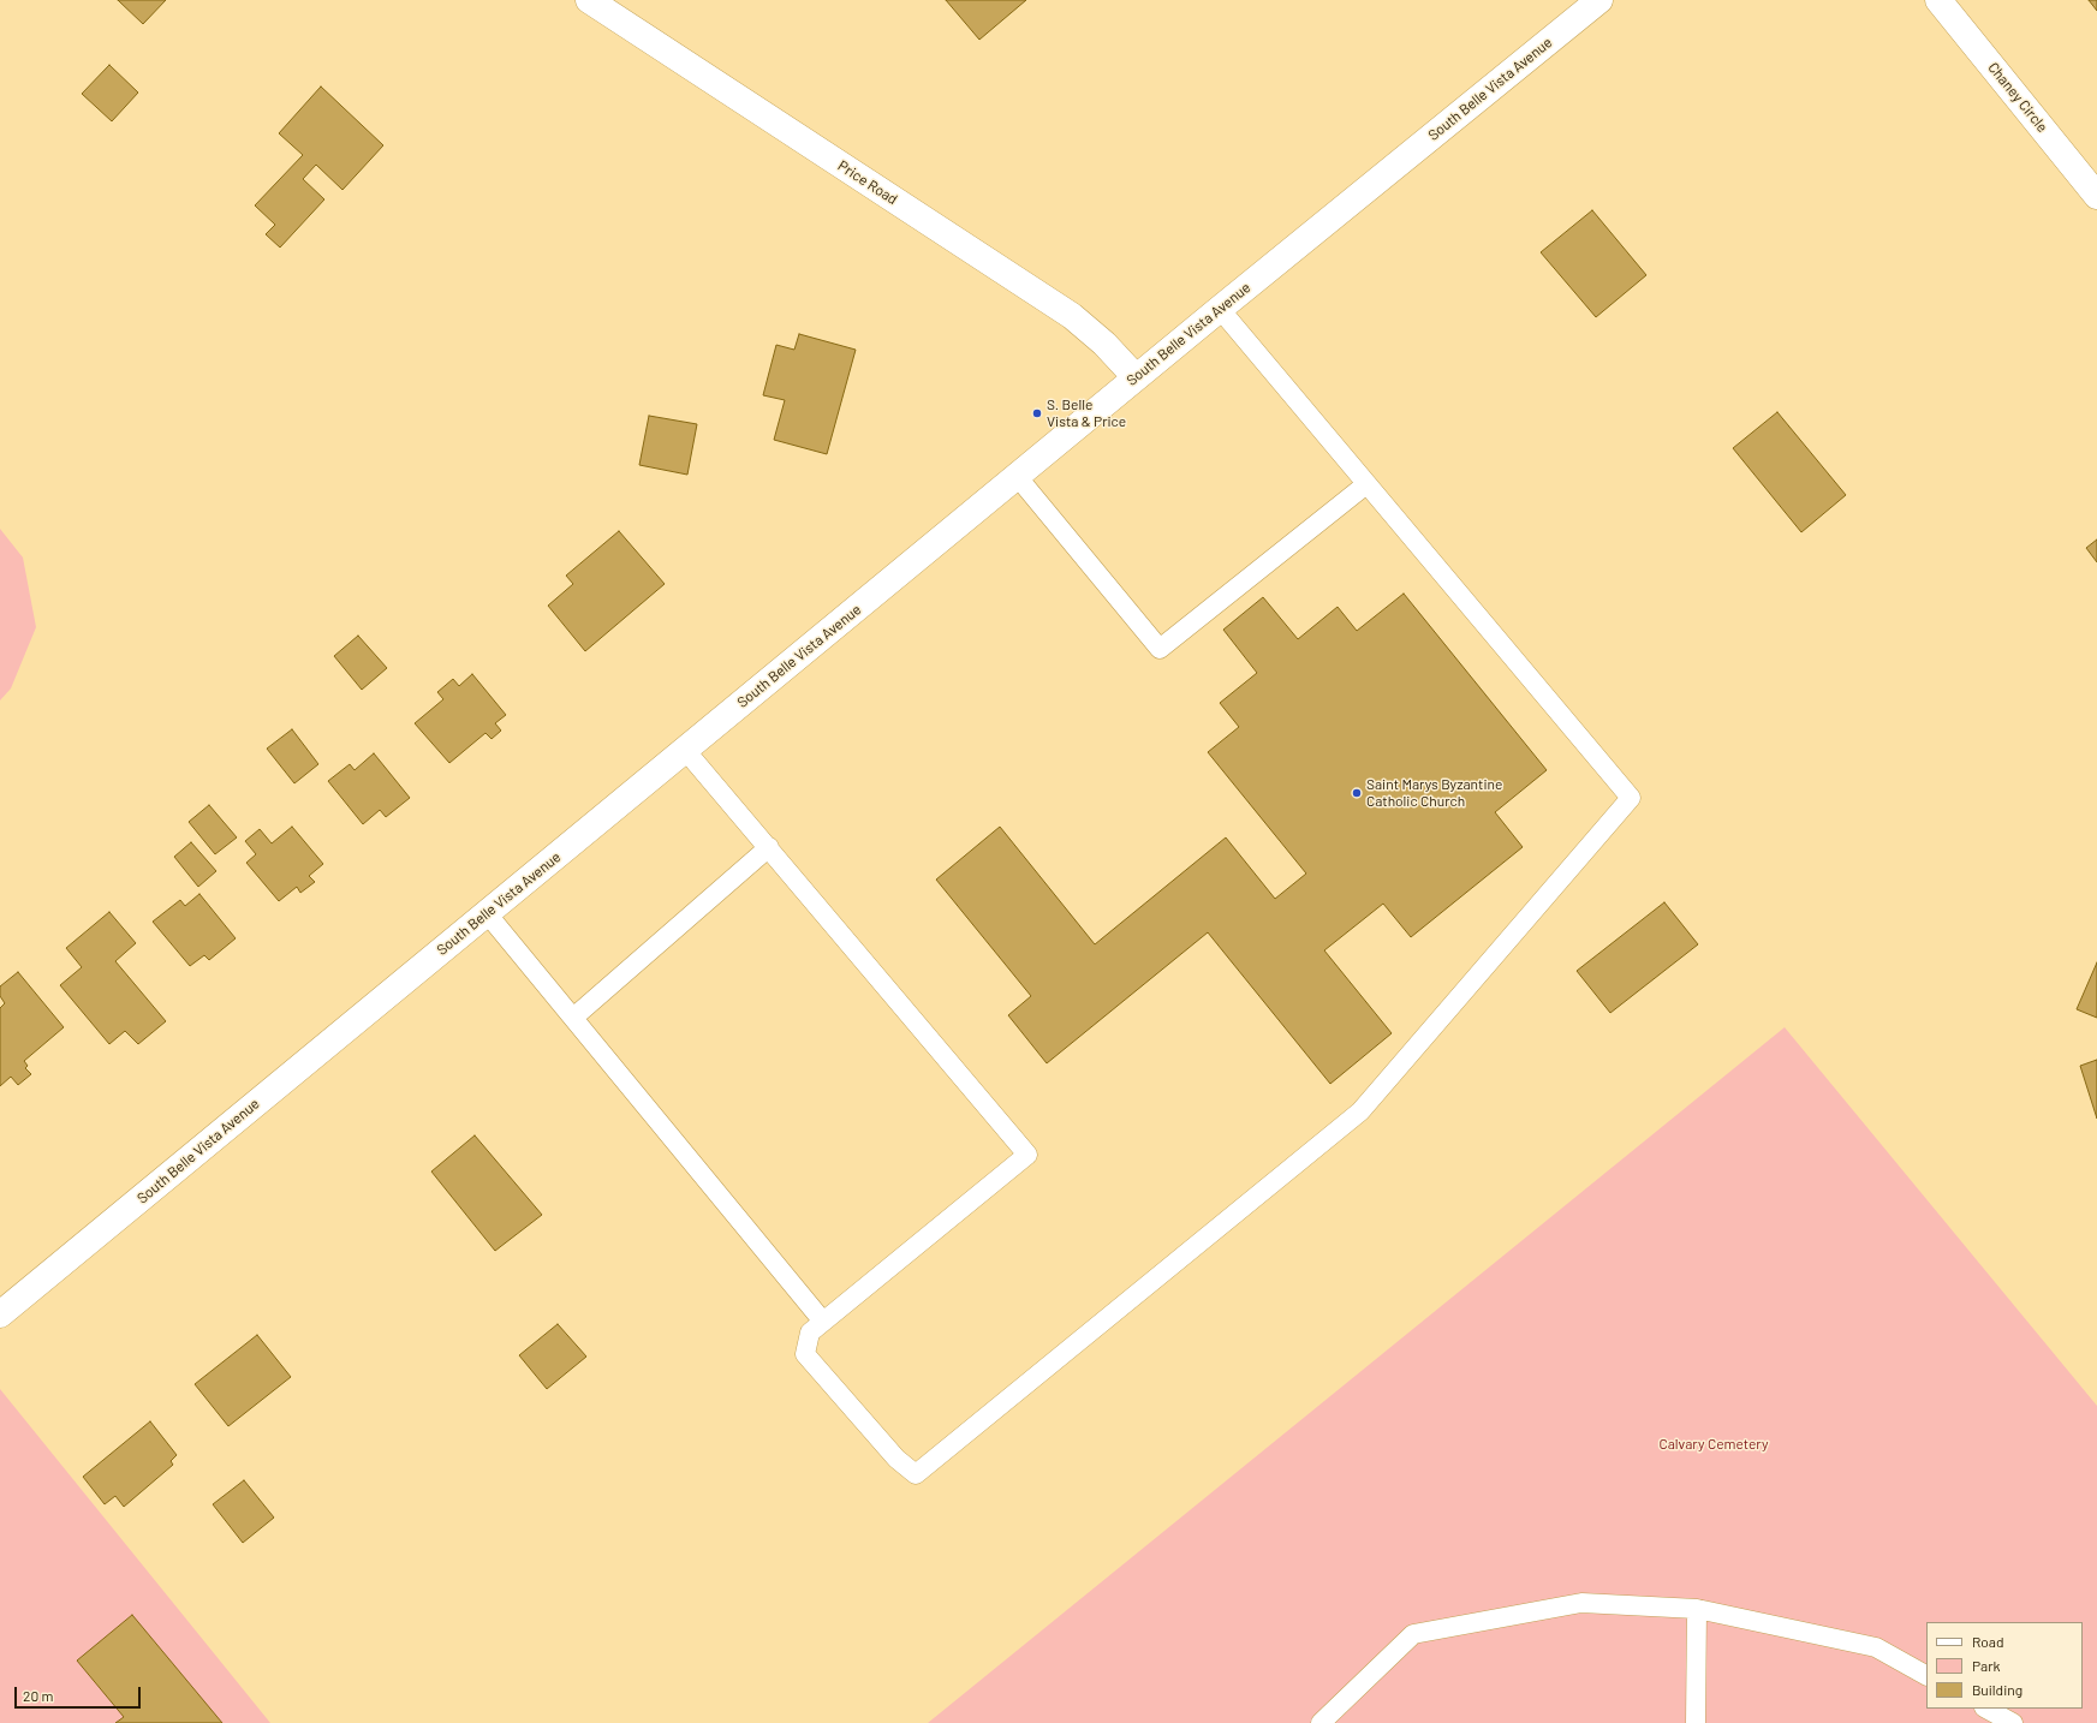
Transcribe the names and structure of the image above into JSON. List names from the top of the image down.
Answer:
{
  "streets": {
    "street": ["South Belle Vista Avenue", "Chaney Circle", "Price Road"]
  },
  "crossings": [
    ["South Belle Vista Avenue", "Price Road"]
  ],
  "parks": ["Calvary Cemetery"],
  "places": ["S. Belle Vista & Price", "Saint Marys Byzantine Catholic Church"],
  "legend": ["Road", "Park", "Building"],
  "scale_bar": "20 m"
}
